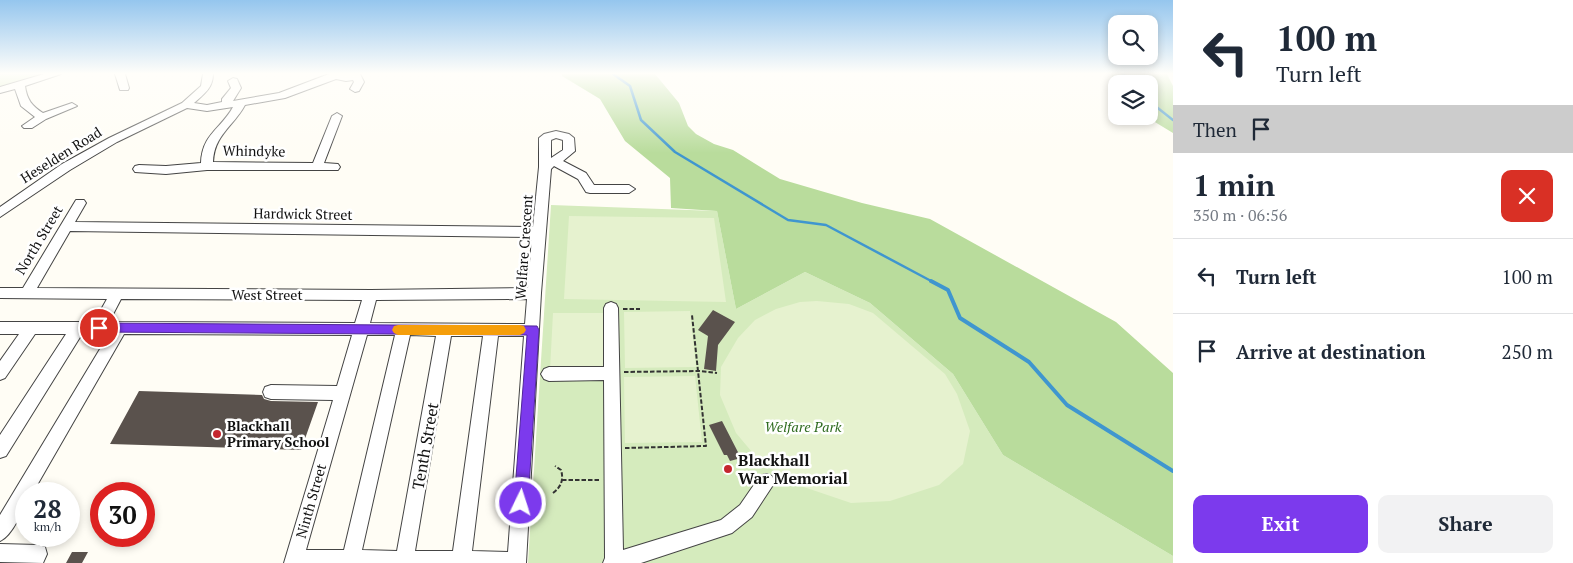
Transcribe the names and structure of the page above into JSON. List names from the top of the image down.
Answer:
{
  "streets": {
    "street": [
      "Whindyke",
      "Heselden Road",
      "Hardwick Street",
      "North Street",
      "Welfare Crescent",
      "West Street",
      "Tenth Street",
      "Ninth Street"
    ]
  },
  "crossings": [
    ["Hardwick Street", "North Street"],
    ["Hardwick Street", "Welfare Crescent"],
    ["North Street", "West Street"],
    ["Welfare Crescent", "West Street"],
    ["West Street", "Ninth Street"]
  ],
  "parks": ["Welfare Park"],
  "places": ["Blackhall Primary School", "Blackhall War Memorial"],
  "page": {
    "turn": ["100 m", "Turn left"],
    "then": "Then",
    "heading": ["1 min", "350 m · 06:56"],
    "list": [
      {
        "name": "Turn left",
        "value": "100 m"
      },
      {
        "name": "Arrive at destination",
        "value": "250 m"
      }
    ],
    "speed": "28 km/h",
    "limit": "30",
    "buttons": ["Exit", "Share"]
  }
}
